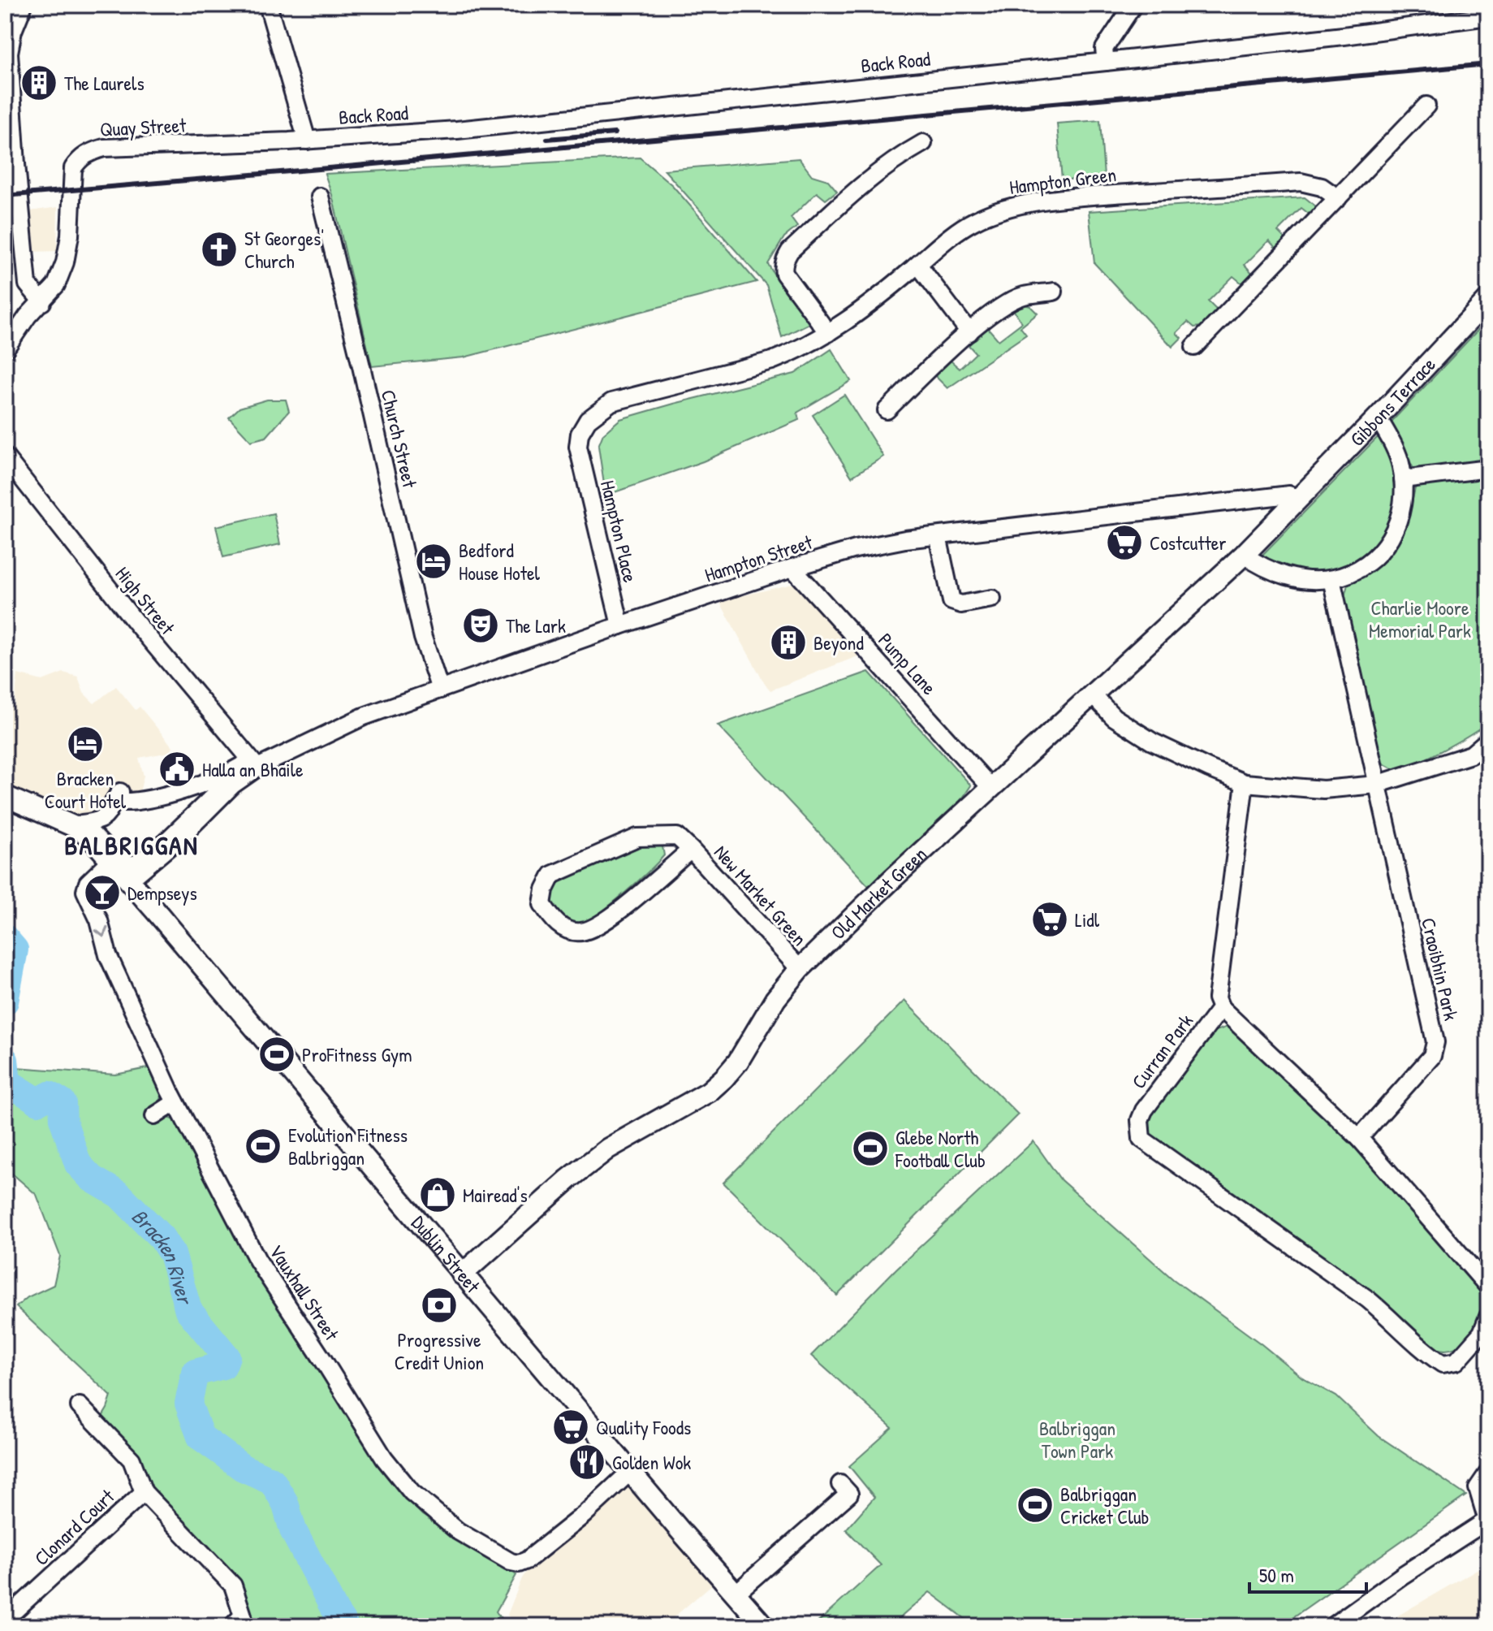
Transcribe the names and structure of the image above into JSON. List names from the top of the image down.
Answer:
{
  "streets": {
    "main road": ["Gibbons Terrace", "Old Market Green", "Dublin Street"],
    "street": [
      "Back Road",
      "Quay Street",
      "Hampton Green",
      "Church Street",
      "Hampton Place",
      "Hampton Street",
      "High Street",
      "Pump Lane",
      "New Market Green",
      "Craoibhin Park",
      "Curran Park",
      "Vauxhall Street",
      "Clonard Court"
    ]
  },
  "crossings": [
    ["Back Road", "Quay Street"],
    ["Hampton Green", "Hampton Place"],
    ["Gibbons Terrace", "Hampton Street"],
    ["Gibbons Terrace", "Old Market Green"],
    ["Church Street", "Hampton Street"],
    ["Hampton Place", "Hampton Street"],
    ["Hampton Street", "High Street"],
    ["Hampton Street", "Pump Lane"],
    ["Hampton Street", "Old Market Green"],
    ["Hampton Street", "Dublin Street"],
    ["Pump Lane", "Old Market Green"],
    ["Old Market Green", "New Market Green"],
    ["Old Market Green", "Dublin Street"],
    ["Craoibhin Park", "Curran Park"],
    ["Dublin Street", "Vauxhall Street"]
  ],
  "districts": ["BALBRIGGAN"],
  "water": ["Bracken River"],
  "parks": ["Charlie Moore Memorial Park", "Balbriggan Town Park"],
  "places": {
    "building": ["The Laurels", "Beyond"],
    "church": ["St Georges' Church"],
    "supermarket": ["Costcutter", "Lidl", "Quality Foods"],
    "hotel": ["Bedford House Hotel", "Bracken Court Hotel"],
    "theatre": ["The Lark"],
    "public building": ["Halla an Bhaile"],
    "bar": ["Dempseys"],
    "sports": [
      "ProFitness Gym",
      "Evolution Fitness Balbriggan",
      "Glebe North Football Club",
      "Balbriggan Cricket Club"
    ],
    "shop": ["Mairead's"],
    "bank": ["Progressive Credit Union"],
    "restaurant": ["Golden Wok"]
  },
  "scale_bar": "50 m"
}
